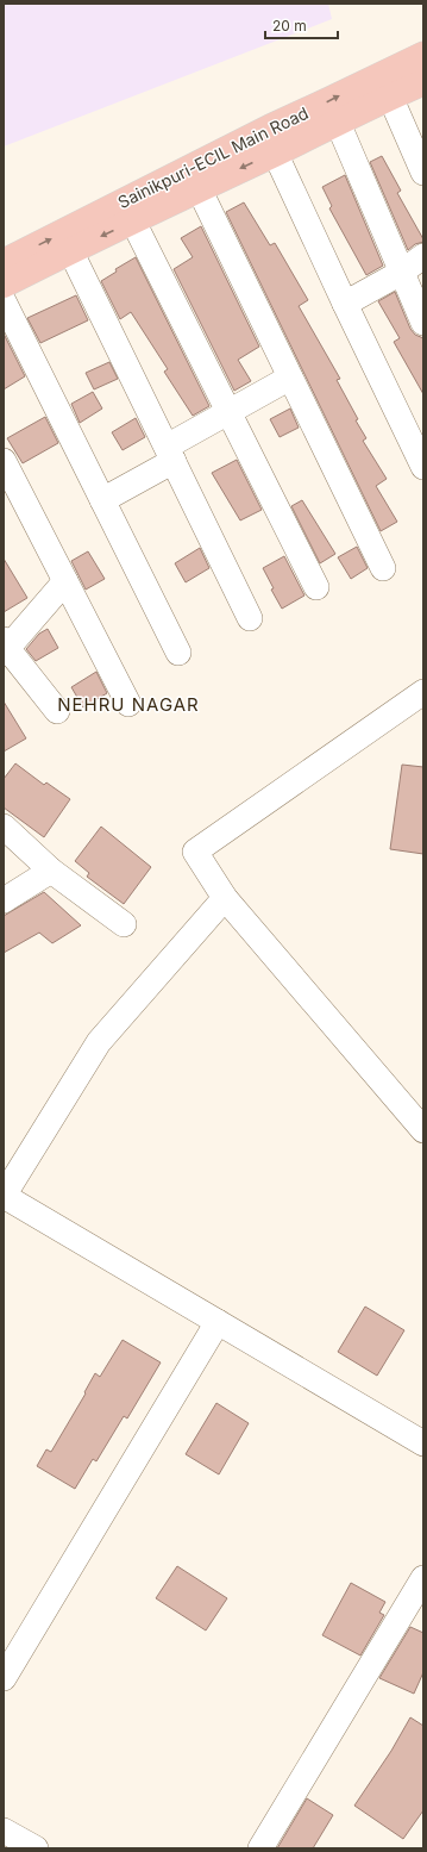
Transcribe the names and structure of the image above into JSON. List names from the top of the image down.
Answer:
{
  "streets": {
    "main road": ["Sainikpuri-ECIL Main Road"]
  },
  "districts": ["NEHRU NAGAR"],
  "scale_bar": "20 m"
}
